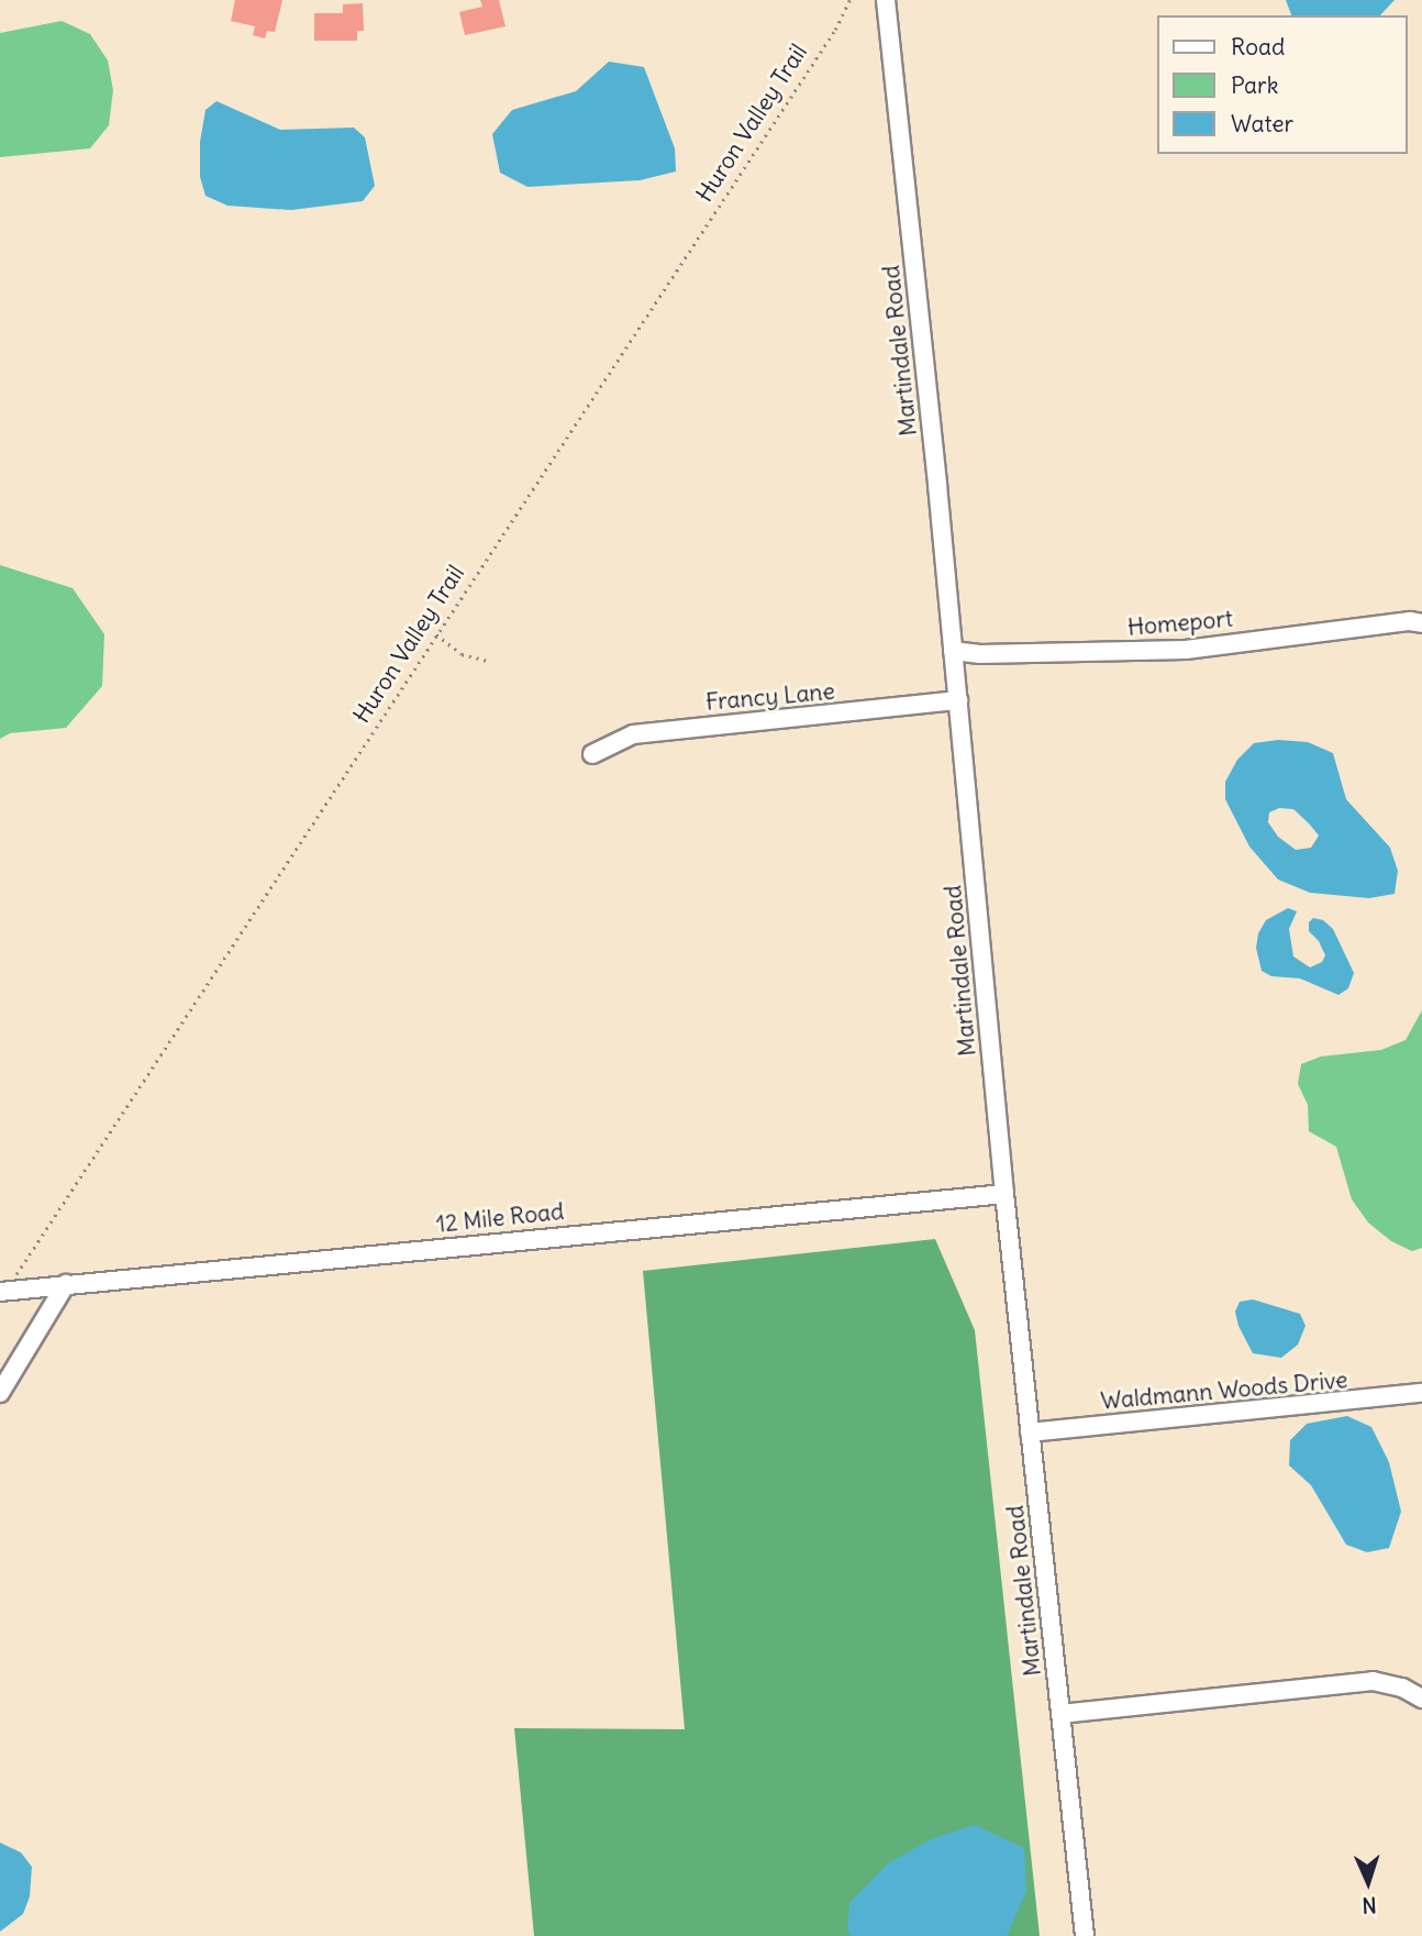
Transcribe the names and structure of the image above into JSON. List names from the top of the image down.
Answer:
{
  "streets": {
    "street": [
      "Martindale Road",
      "Homeport",
      "Francy Lane",
      "12 Mile Road",
      "Waldmann Woods Drive"
    ],
    "path": ["Huron Valley Trail"]
  },
  "crossings": [
    ["Huron Valley Trail", "12 Mile Road"],
    ["Martindale Road", "Homeport"],
    ["Martindale Road", "Francy Lane"],
    ["Martindale Road", "12 Mile Road"],
    ["Martindale Road", "Waldmann Woods Drive"]
  ],
  "legend": ["Road", "Park", "Water"],
  "north": "bottom"
}
